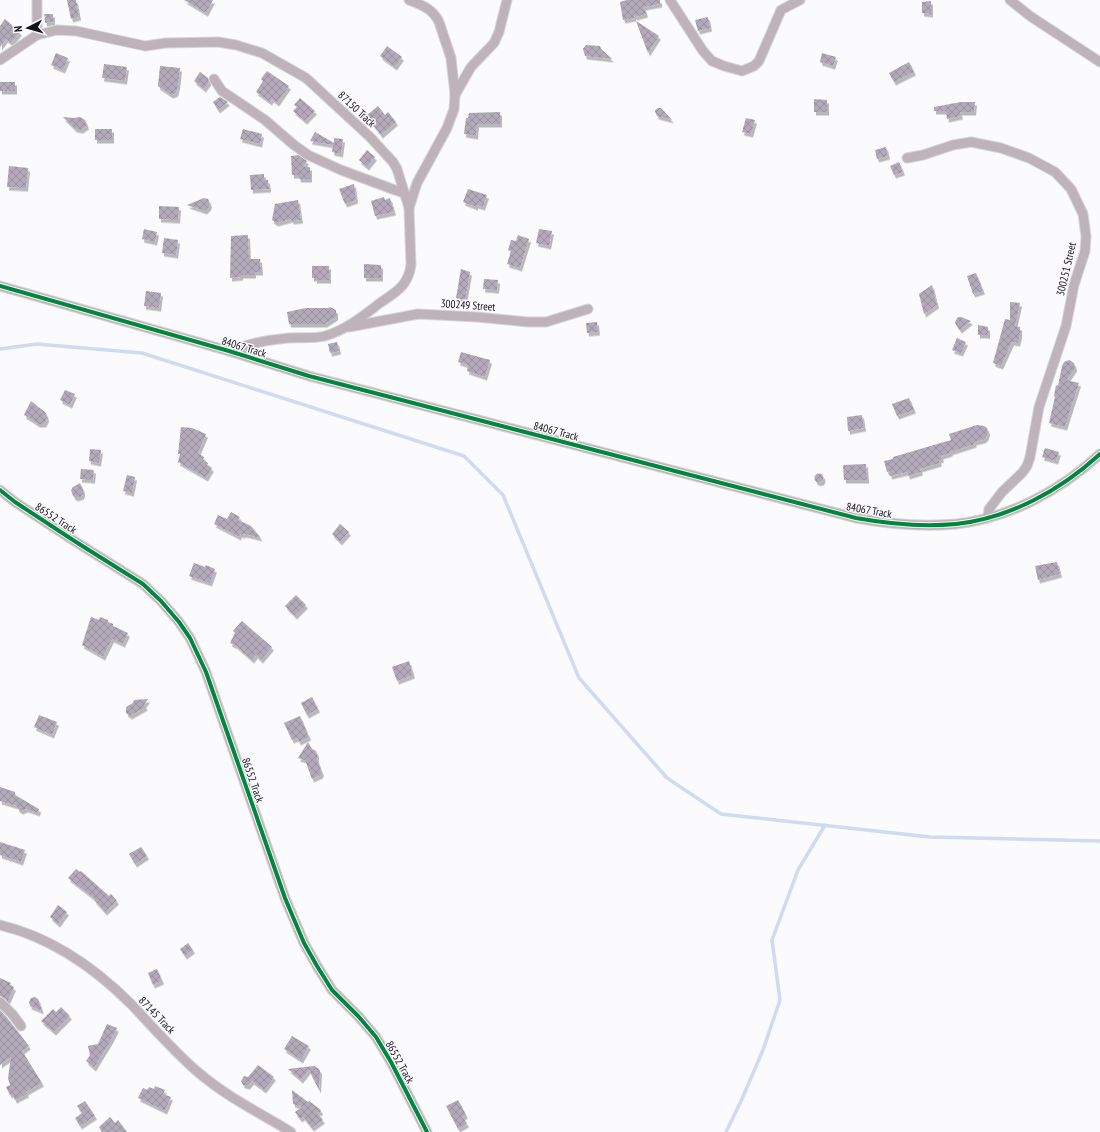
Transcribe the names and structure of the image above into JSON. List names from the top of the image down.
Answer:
{
  "streets": {
    "street": [
      "87150 Track",
      "300251 Street",
      "300249 Street",
      "84067 Track",
      "86552 Track",
      "87145 Track"
    ]
  },
  "crossings": [
    ["87150 Track", "300249 Street"],
    ["87150 Track", "84067 Track"],
    ["300251 Street", "84067 Track"]
  ],
  "north": "left"
}
